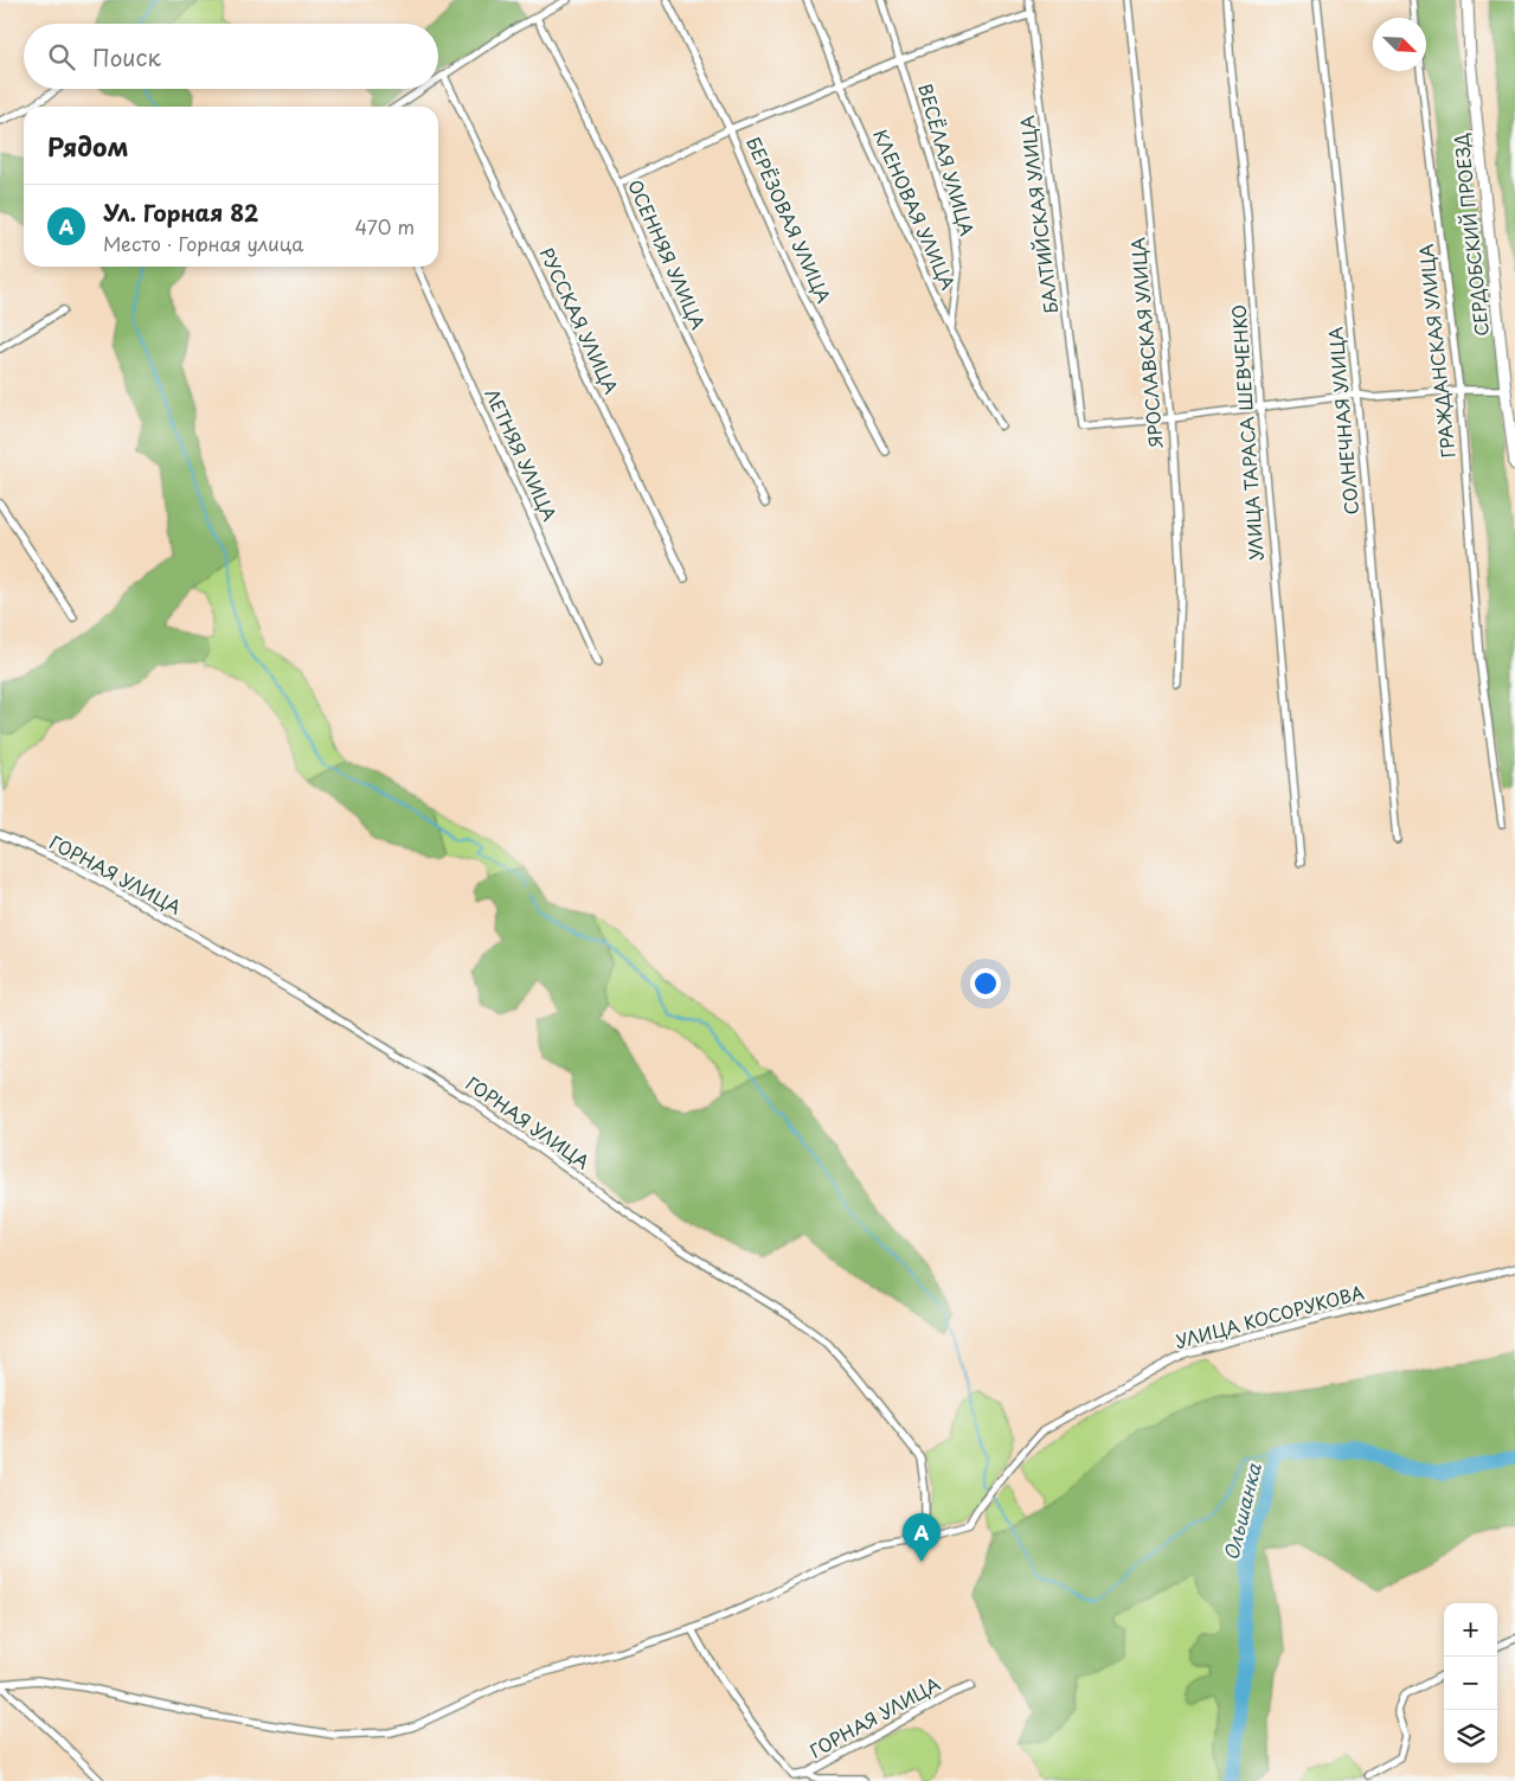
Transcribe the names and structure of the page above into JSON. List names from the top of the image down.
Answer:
{
  "streets": {
    "main road": ["СЕРДОБСКИЙ ПРОЕЗД"],
    "street": [
      "ВЕСЁЛАЯ УЛИЦА",
      "КЛЕНОВАЯ УЛИЦА",
      "БАЛТИЙСКАЯ УЛИЦА",
      "БЕРЁЗОВАЯ УЛИЦА",
      "ОСЕННЯЯ УЛИЦА",
      "РУССКАЯ УЛИЦА",
      "ЯРОСЛАВСКАЯ УЛИЦА",
      "ГРАЖДАНСКАЯ УЛИЦА",
      "СОЛНЕЧНАЯ УЛИЦА",
      "УЛИЦА ТАРАСА ШЕВЧЕНКО",
      "ЛЕТНЯЯ УЛИЦА",
      "ГОРНАЯ УЛИЦА",
      "УЛИЦА КОСОРУКОВА"
    ]
  },
  "crossings": [
    ["ВЕСЁЛАЯ УЛИЦА", "КЛЕНОВАЯ УЛИЦА"],
    ["БАЛТИЙСКАЯ УЛИЦА", "ЯРОСЛАВСКАЯ УЛИЦА"],
    ["ГОРНАЯ УЛИЦА", "УЛИЦА КОСОРУКОВА"]
  ],
  "water": ["Ольшанка"],
  "north": "bottom right",
  "page": {
    "search": "Поиск",
    "heading": "Рядом",
    "list": [
      {
        "mark": "A",
        "name": "Ул. Горная 82",
        "note": "Место · Горная улица",
        "value": "470 m"
      }
    ],
    "pins": "A",
    "map_buttons": ["+", "−"]
  }
}
